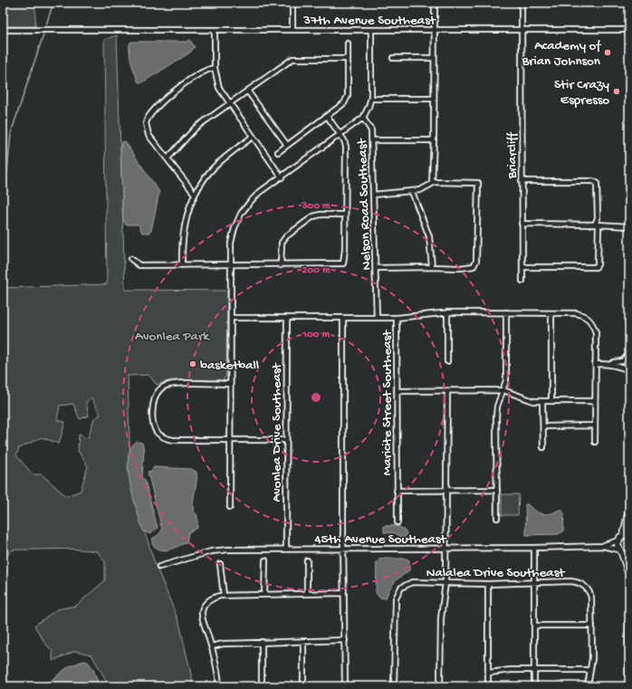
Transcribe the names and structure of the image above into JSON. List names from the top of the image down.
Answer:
{
  "streets": {
    "street": [
      "37th Avenue Southeast",
      "Briarcliff",
      "Nelson Road Southeast",
      "Maricite Street Southeast",
      "Avonlea Drive Southeast",
      "45th Avenue Southeast",
      "Nalalea Drive Southeast"
    ]
  },
  "crossings": [
    ["37th Avenue Southeast", "Briarcliff"],
    ["Avonlea Drive Southeast", "45th Avenue Southeast"]
  ],
  "parks": ["Avonlea Park"],
  "places": ["Academy of Brian Johnson", "Stir Crazy Espresso", "basketball"],
  "rings": ["300 m", "200 m", "100 m"]
}
